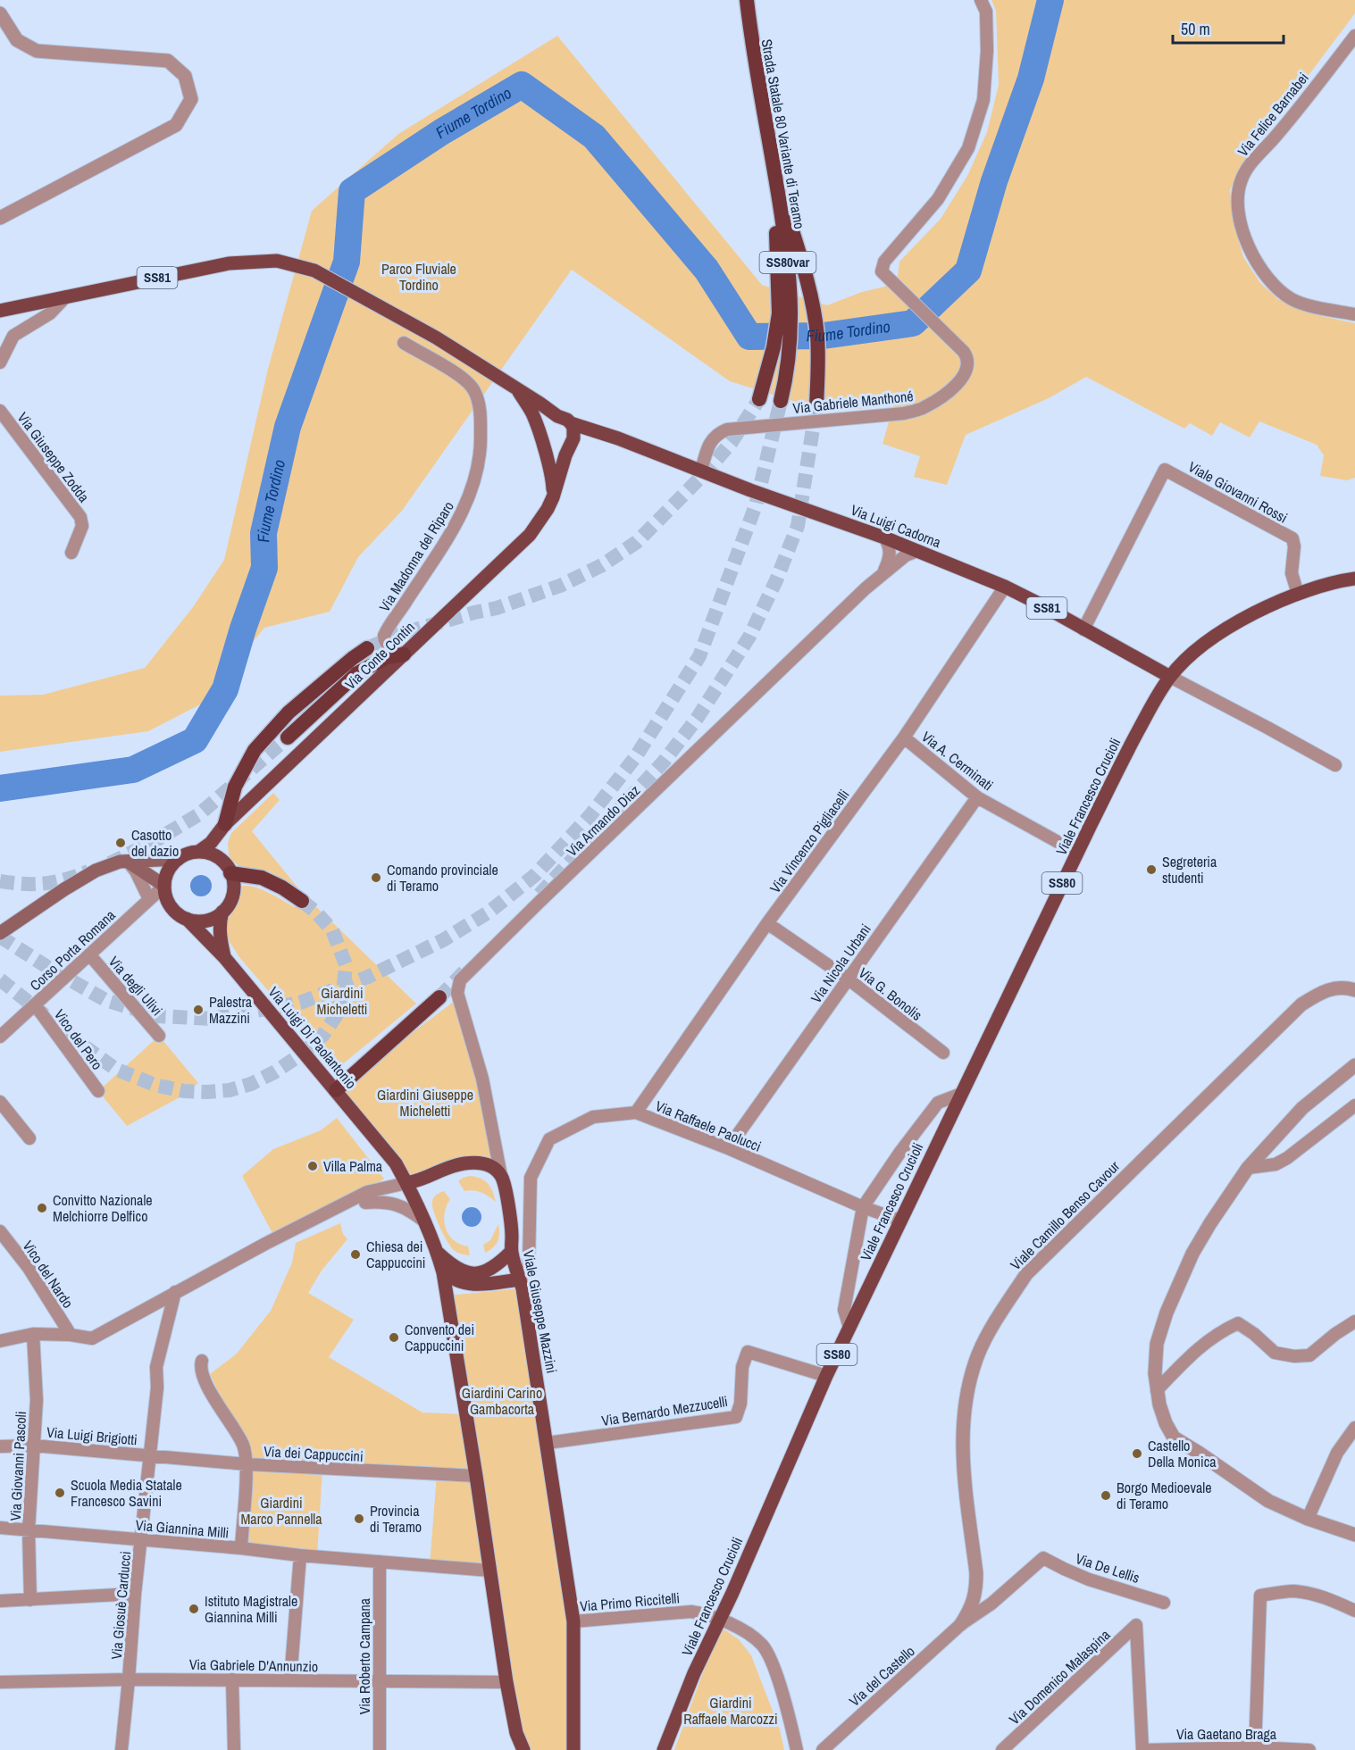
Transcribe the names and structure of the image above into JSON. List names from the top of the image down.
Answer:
{
  "streets": {
    "highway": ["Strada Statale 80 Variante di Teramo", "SS80var"],
    "main road": [
      "SS81",
      "Via Luigi Cadorna",
      "Via Conte Contin",
      "Viale Francesco Crucioli",
      "SS80",
      "Via Luigi Di Paolantonio",
      "Viale Giuseppe Mazzini"
    ],
    "street": [
      "Via Felice Barnabei",
      "Via Gabriele Manthoné",
      "Via Giuseppe Zodda",
      "Viale Giovanni Rossi",
      "Via Madonna del Riparo",
      "Via A. Cerminati",
      "Via Armando Diaz",
      "Via Vincenzo Pigliacelli",
      "Corso Porta Romana",
      "Via Nicola Urbani",
      "Via degli Ulivi",
      "Via G. Bonolis",
      "Vico del Pero",
      "Via Raffaele Paolucci",
      "Viale Camillo Benso Cavour",
      "Vico del Nardo",
      "Via Bernardo Mezzucelli",
      "Via Luigi Brigiotti",
      "Via dei Cappuccini",
      "Via Giovanni Pascoli",
      "Via Giannina Milli",
      "Via De Lellis",
      "Via Primo Riccitelli",
      "Via Giosuè Carducci",
      "Via Roberto Campana",
      "Via Gabriele D'Annunzio",
      "Via del Castello",
      "Via Domenico Malaspina",
      "Via Gaetano Braga"
    ]
  },
  "crossings": [
    ["SS81", "Via Luigi Cadorna"],
    ["SS81", "Via Conte Contin"],
    ["Via Gabriele Manthoné", "Via Luigi Cadorna"],
    ["Viale Giovanni Rossi", "Via Luigi Cadorna"],
    ["Viale Giovanni Rossi", "SS80"],
    ["Via Luigi Cadorna", "Via Conte Contin"],
    ["Via Luigi Cadorna", "Viale Francesco Crucioli"],
    ["Via Luigi Cadorna", "Via Armando Diaz"],
    ["Via Luigi Cadorna", "Via Vincenzo Pigliacelli"],
    ["Via Luigi Cadorna", "SS80"],
    ["Via Madonna del Riparo", "Via Conte Contin"],
    ["Via Conte Contin", "Corso Porta Romana"],
    ["Via Conte Contin", "Via Luigi Di Paolantonio"],
    ["Via A. Cerminati", "Viale Francesco Crucioli"],
    ["Via A. Cerminati", "Via Vincenzo Pigliacelli"],
    ["Via A. Cerminati", "Via Nicola Urbani"],
    ["Viale Francesco Crucioli", "SS80"],
    ["Viale Francesco Crucioli", "Via Raffaele Paolucci"],
    ["Viale Francesco Crucioli", "Via Bernardo Mezzucelli"],
    ["Viale Francesco Crucioli", "Via Primo Riccitelli"],
    ["Via Armando Diaz", "Viale Giuseppe Mazzini"],
    ["Via Vincenzo Pigliacelli", "Via G. Bonolis"],
    ["Via Vincenzo Pigliacelli", "Via Raffaele Paolucci"],
    ["Corso Porta Romana", "Via degli Ulivi"],
    ["Corso Porta Romana", "Via Luigi Di Paolantonio"],
    ["Corso Porta Romana", "Vico del Pero"],
    ["Via Nicola Urbani", "Via G. Bonolis"],
    ["Via Nicola Urbani", "Via Raffaele Paolucci"],
    ["Via Raffaele Paolucci", "Viale Giuseppe Mazzini"],
    ["Viale Camillo Benso Cavour", "Via del Castello"],
    ["Viale Giuseppe Mazzini", "Via Bernardo Mezzucelli"],
    ["Viale Giuseppe Mazzini", "Via Primo Riccitelli"],
    ["Via Luigi Brigiotti", "Via dei Cappuccini"],
    ["Via Luigi Brigiotti", "Via Giovanni Pascoli"],
    ["Via Luigi Brigiotti", "Via Giosuè Carducci"],
    ["Via dei Cappuccini", "Via Giosuè Carducci"],
    ["Via Giovanni Pascoli", "Via Giannina Milli"],
    ["Via Giannina Milli", "Via Giosuè Carducci"],
    ["Via Giannina Milli", "Via Roberto Campana"],
    ["Via De Lellis", "Via del Castello"],
    ["Via Giosuè Carducci", "Via Gabriele D'Annunzio"],
    ["Via Roberto Campana", "Via Gabriele D'Annunzio"],
    ["Via Domenico Malaspina", "Via Gaetano Braga"]
  ],
  "water": ["Fiume Tordino"],
  "parks": [
    "Parco Fluviale Tordino",
    "Giardini Micheletti",
    "Giardini Giuseppe Micheletti",
    "Giardini Carino Gambacorta",
    "Giardini Marco Pannella",
    "Giardini Raffaele Marcozzi"
  ],
  "places": [
    "Casotto del dazio",
    "Segreteria studenti",
    "Comando provinciale di Teramo",
    "Palestra Mazzini",
    "Villa Palma",
    "Convitto Nazionale Melchiorre Delfico",
    "Chiesa dei Cappuccini",
    "Convento dei Cappuccini",
    "Castello Della Monica",
    "Scuola Media Statale Francesco Savini",
    "Borgo Medioevale di Teramo",
    "Provincia di Teramo",
    "Istituto Magistrale Giannina Milli"
  ],
  "scale_bar": "50 m"
}
